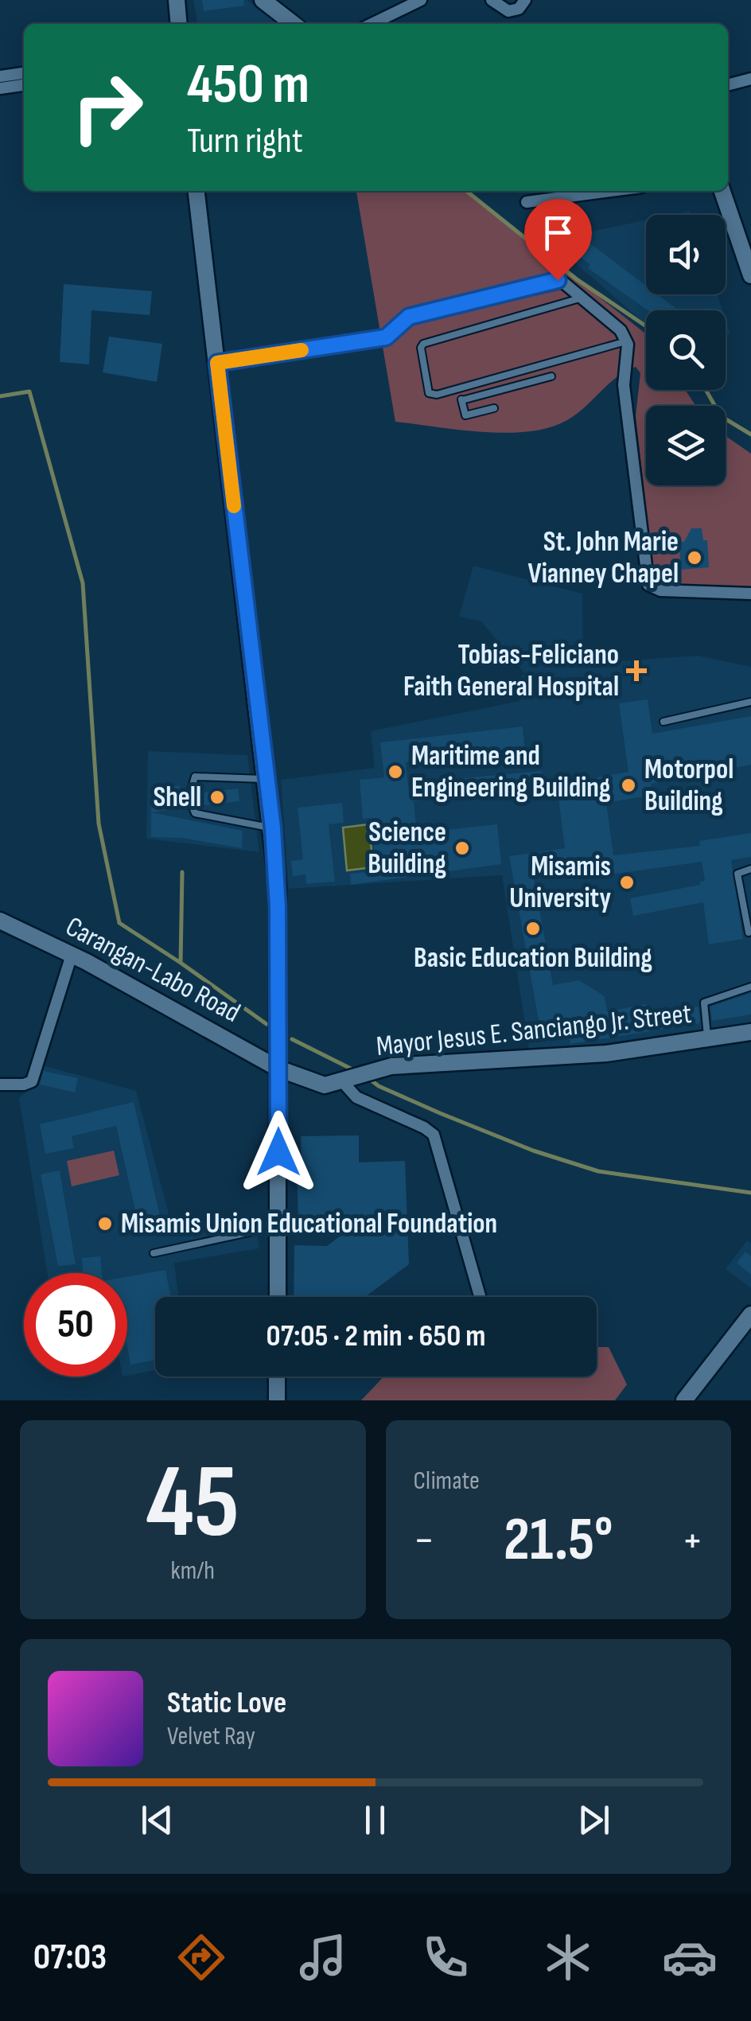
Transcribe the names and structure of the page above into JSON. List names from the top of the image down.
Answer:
{
  "streets": {
    "main road": ["Carangan-Labo Road", "Mayor Jesus E. Sanciango Jr. Street"]
  },
  "crossings": [
    ["Carangan-Labo Road", "Mayor Jesus E. Sanciango Jr. Street"]
  ],
  "places": {
    "other": [
      "St. John Marie Vianney Chapel",
      "Maritime and Engineering Building",
      "Motorpol Building",
      "Shell",
      "Science Building",
      "Misamis University",
      "Basic Education Building",
      "Misamis Union Educational Foundation"
    ],
    "health": ["Tobias-Feliciano Faith General Hospital"]
  },
  "page": {
    "turn": ["450 m", "Turn right"],
    "limit": "50",
    "trip": "07:05 · 2 min · 650 m",
    "tile": [
      ["45", "km/h"],
      "Climate"
    ],
    "heat": ["−", "21.5°", "+"],
    "song": ["Static Love", "Velvet Ray"],
    "tabs": "07:03"
  }
}
